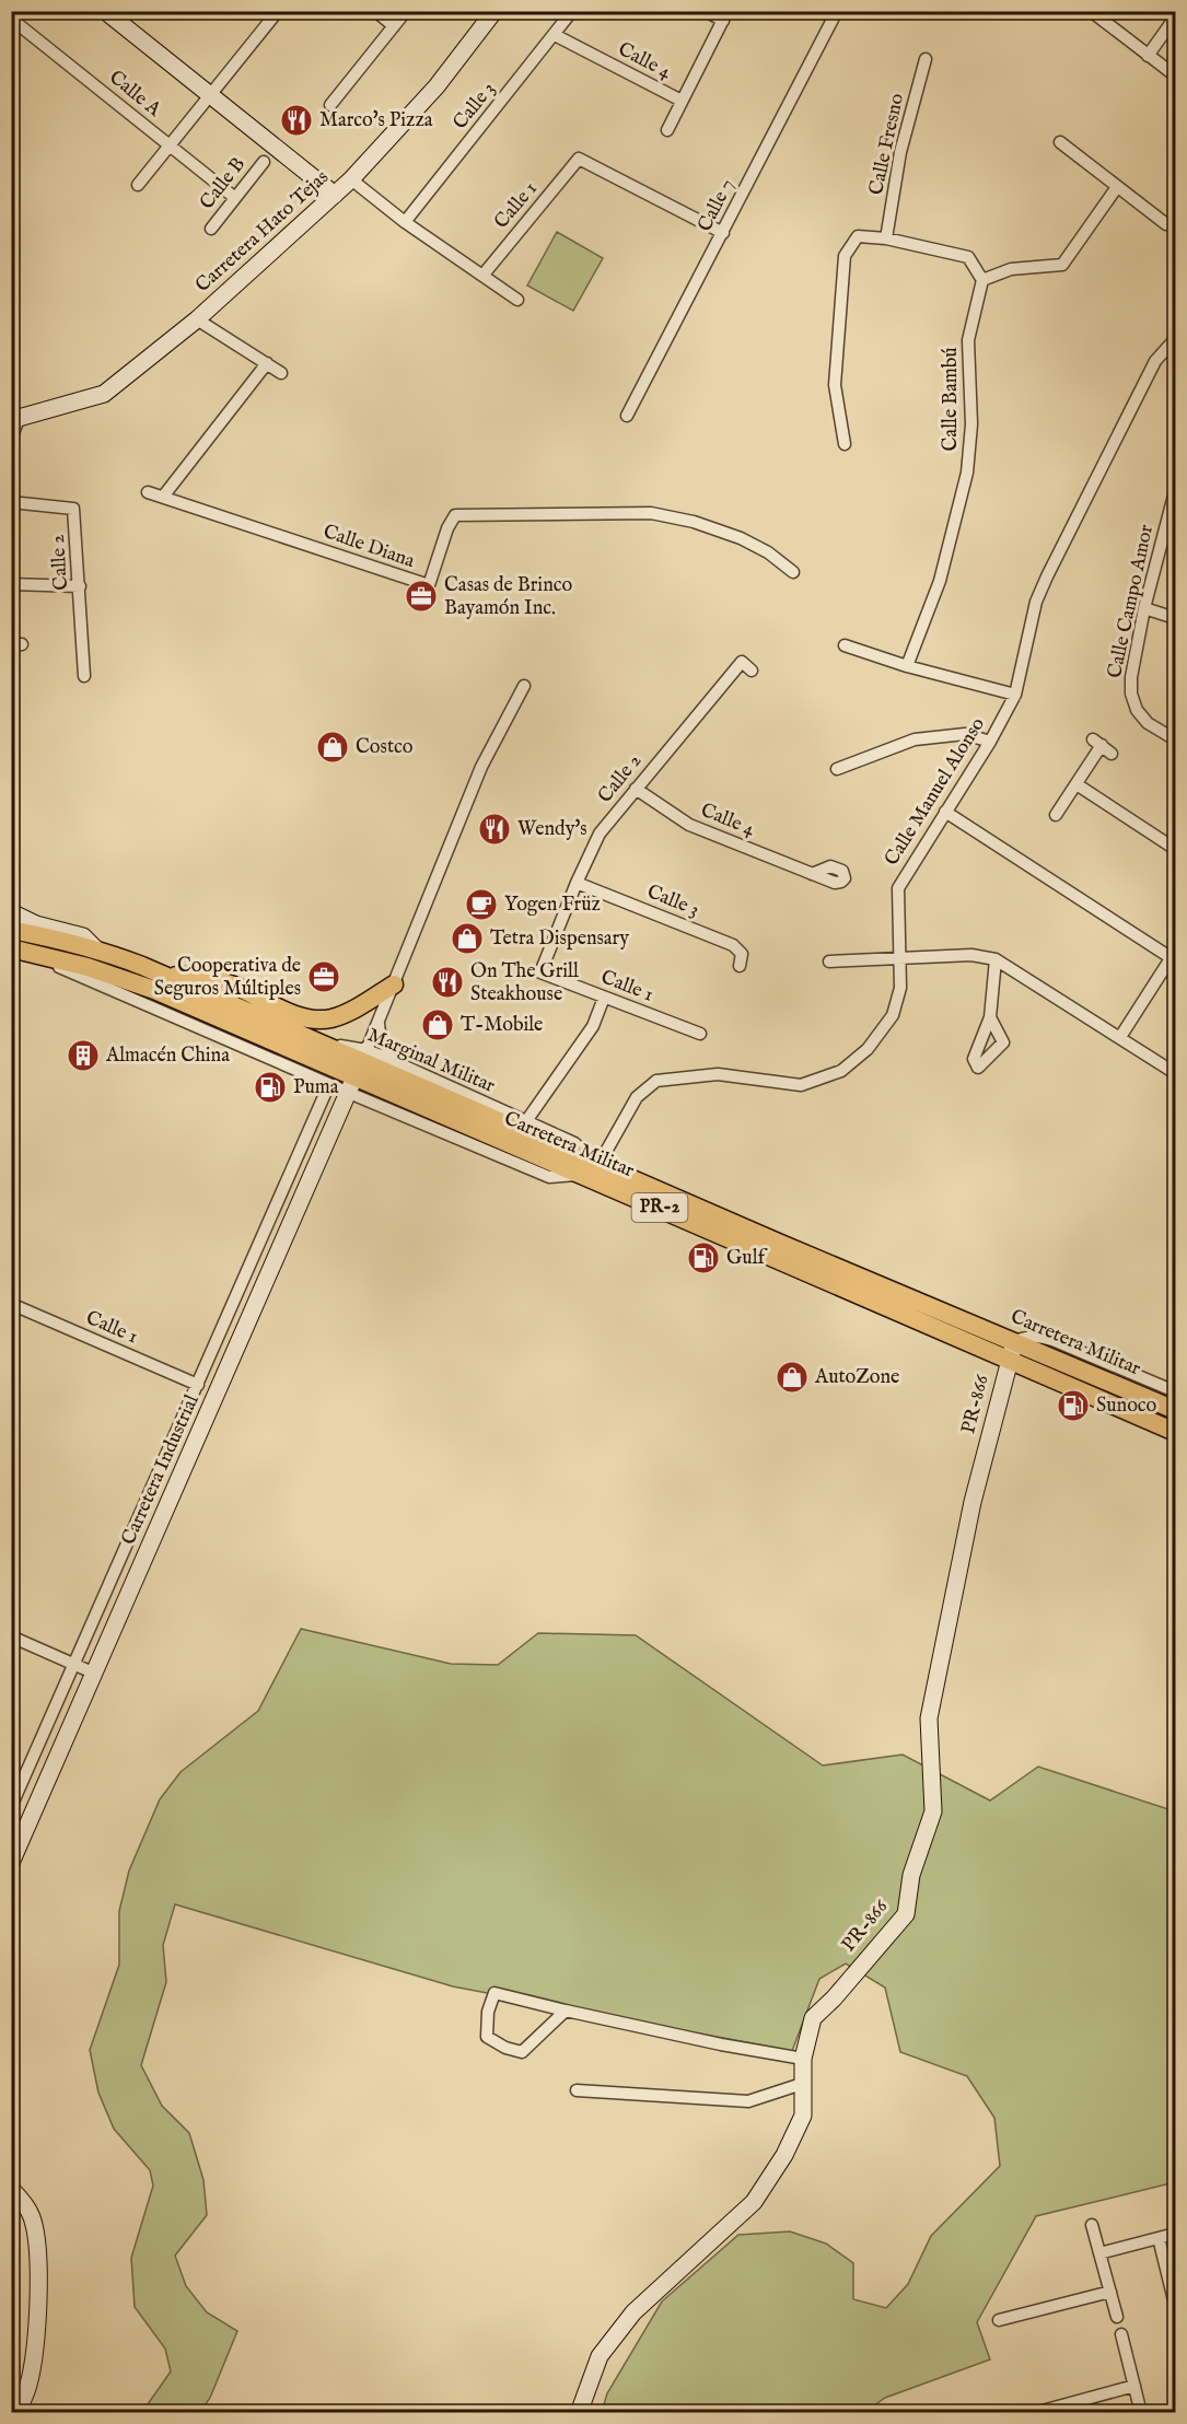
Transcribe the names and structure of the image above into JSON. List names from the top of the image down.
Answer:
{
  "streets": {
    "main road": ["Carretera Militar", "PR-2"],
    "street": [
      "Calle 4",
      "Calle A",
      "Calle 3",
      "Calle Fresno",
      "Calle B",
      "Calle 1",
      "Calle 7",
      "Carretera Hato Tejas",
      "Calle Bambú",
      "Calle Diana",
      "Calle 2",
      "Calle Campo Amor",
      "Calle Manuel Alonso",
      "Marginal Militar",
      "PR-866",
      "Carretera Industrial"
    ]
  },
  "crossings": [
    ["Calle 4", "Calle 3"],
    ["Calle 4", "Calle 2"],
    ["Calle A", "Calle B"],
    ["Calle 3", "Calle 2"],
    ["Calle 1", "Calle 7"],
    ["Calle 1", "Calle 2"],
    ["Calle Manuel Alonso", "Marginal Militar"],
    ["Calle Manuel Alonso", "Carretera Militar"],
    ["Marginal Militar", "Carretera Militar"],
    ["Marginal Militar", "Carretera Industrial"],
    ["Carretera Militar", "PR-866"],
    ["Carretera Militar", "Carretera Industrial"]
  ],
  "places": {
    "restaurant": ["Marco's Pizza", "Wendy's", "On The Grill Steakhouse"],
    "office": ["Casas de Brinco Bayamón Inc.", "Cooperativa de Seguros Múltiples"],
    "shop": [
      "Costco",
      "Tetra Dispensary",
      "T-Mobile",
      "AutoZone"
    ],
    "cafe": ["Yogen Früz"],
    "building": ["Almacén China"],
    "fuel station": ["Puma", "Gulf", "Sunoco"]
  }
}
